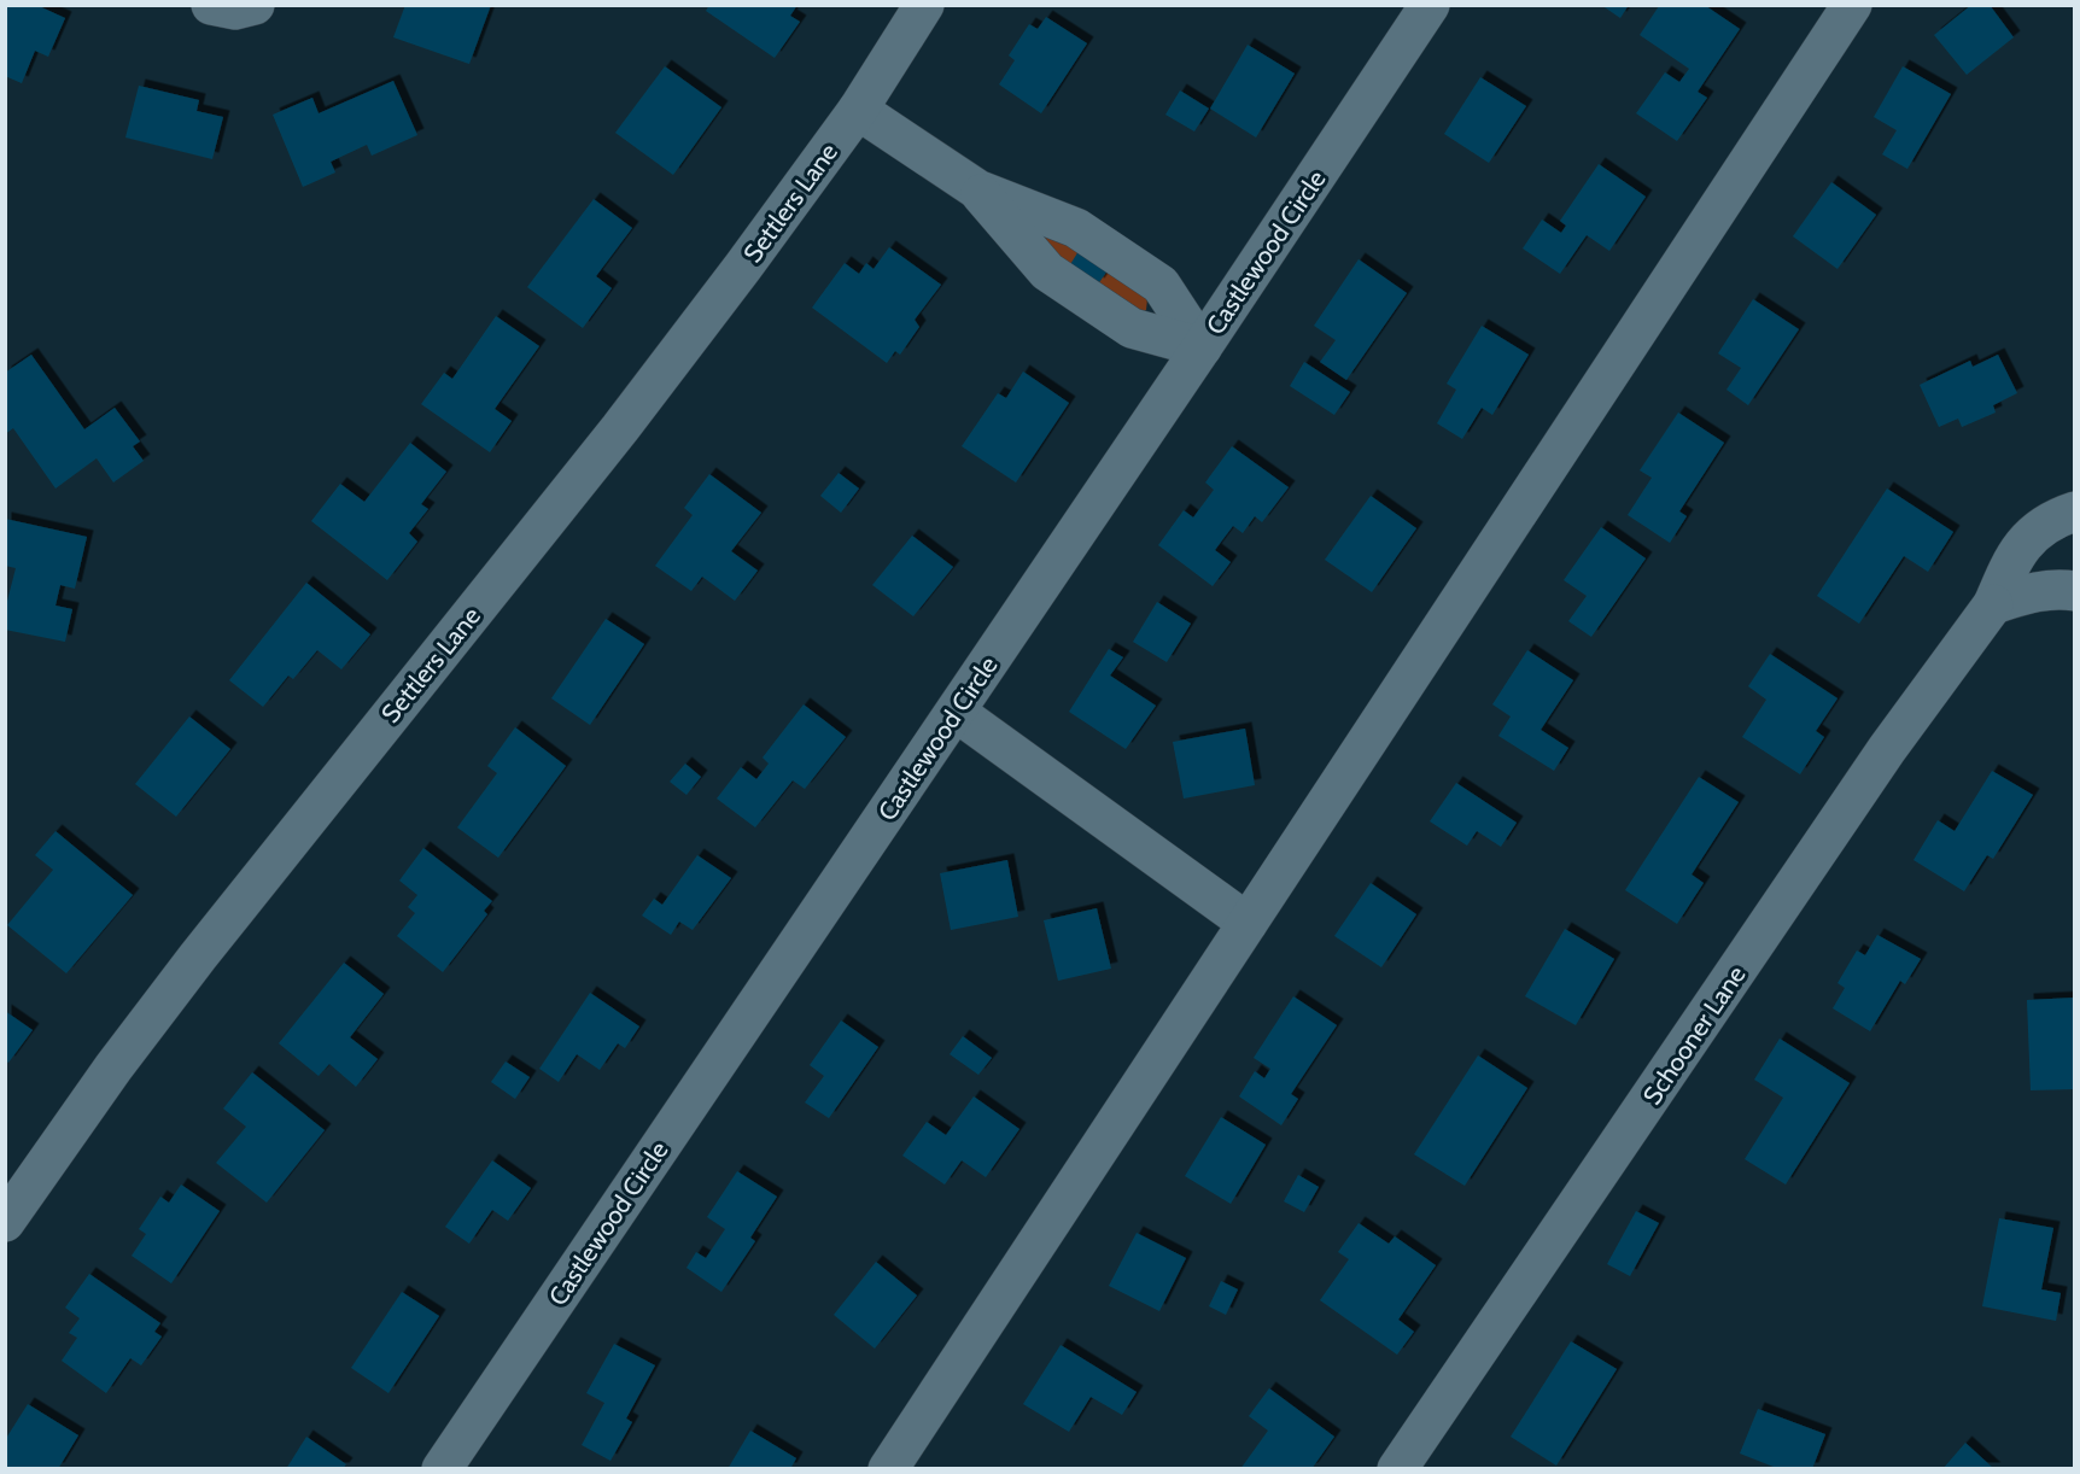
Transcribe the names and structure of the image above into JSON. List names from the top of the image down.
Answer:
{
  "streets": {
    "street": ["Settlers Lane", "Castlewood Circle", "Schooner Lane"]
  }
}
